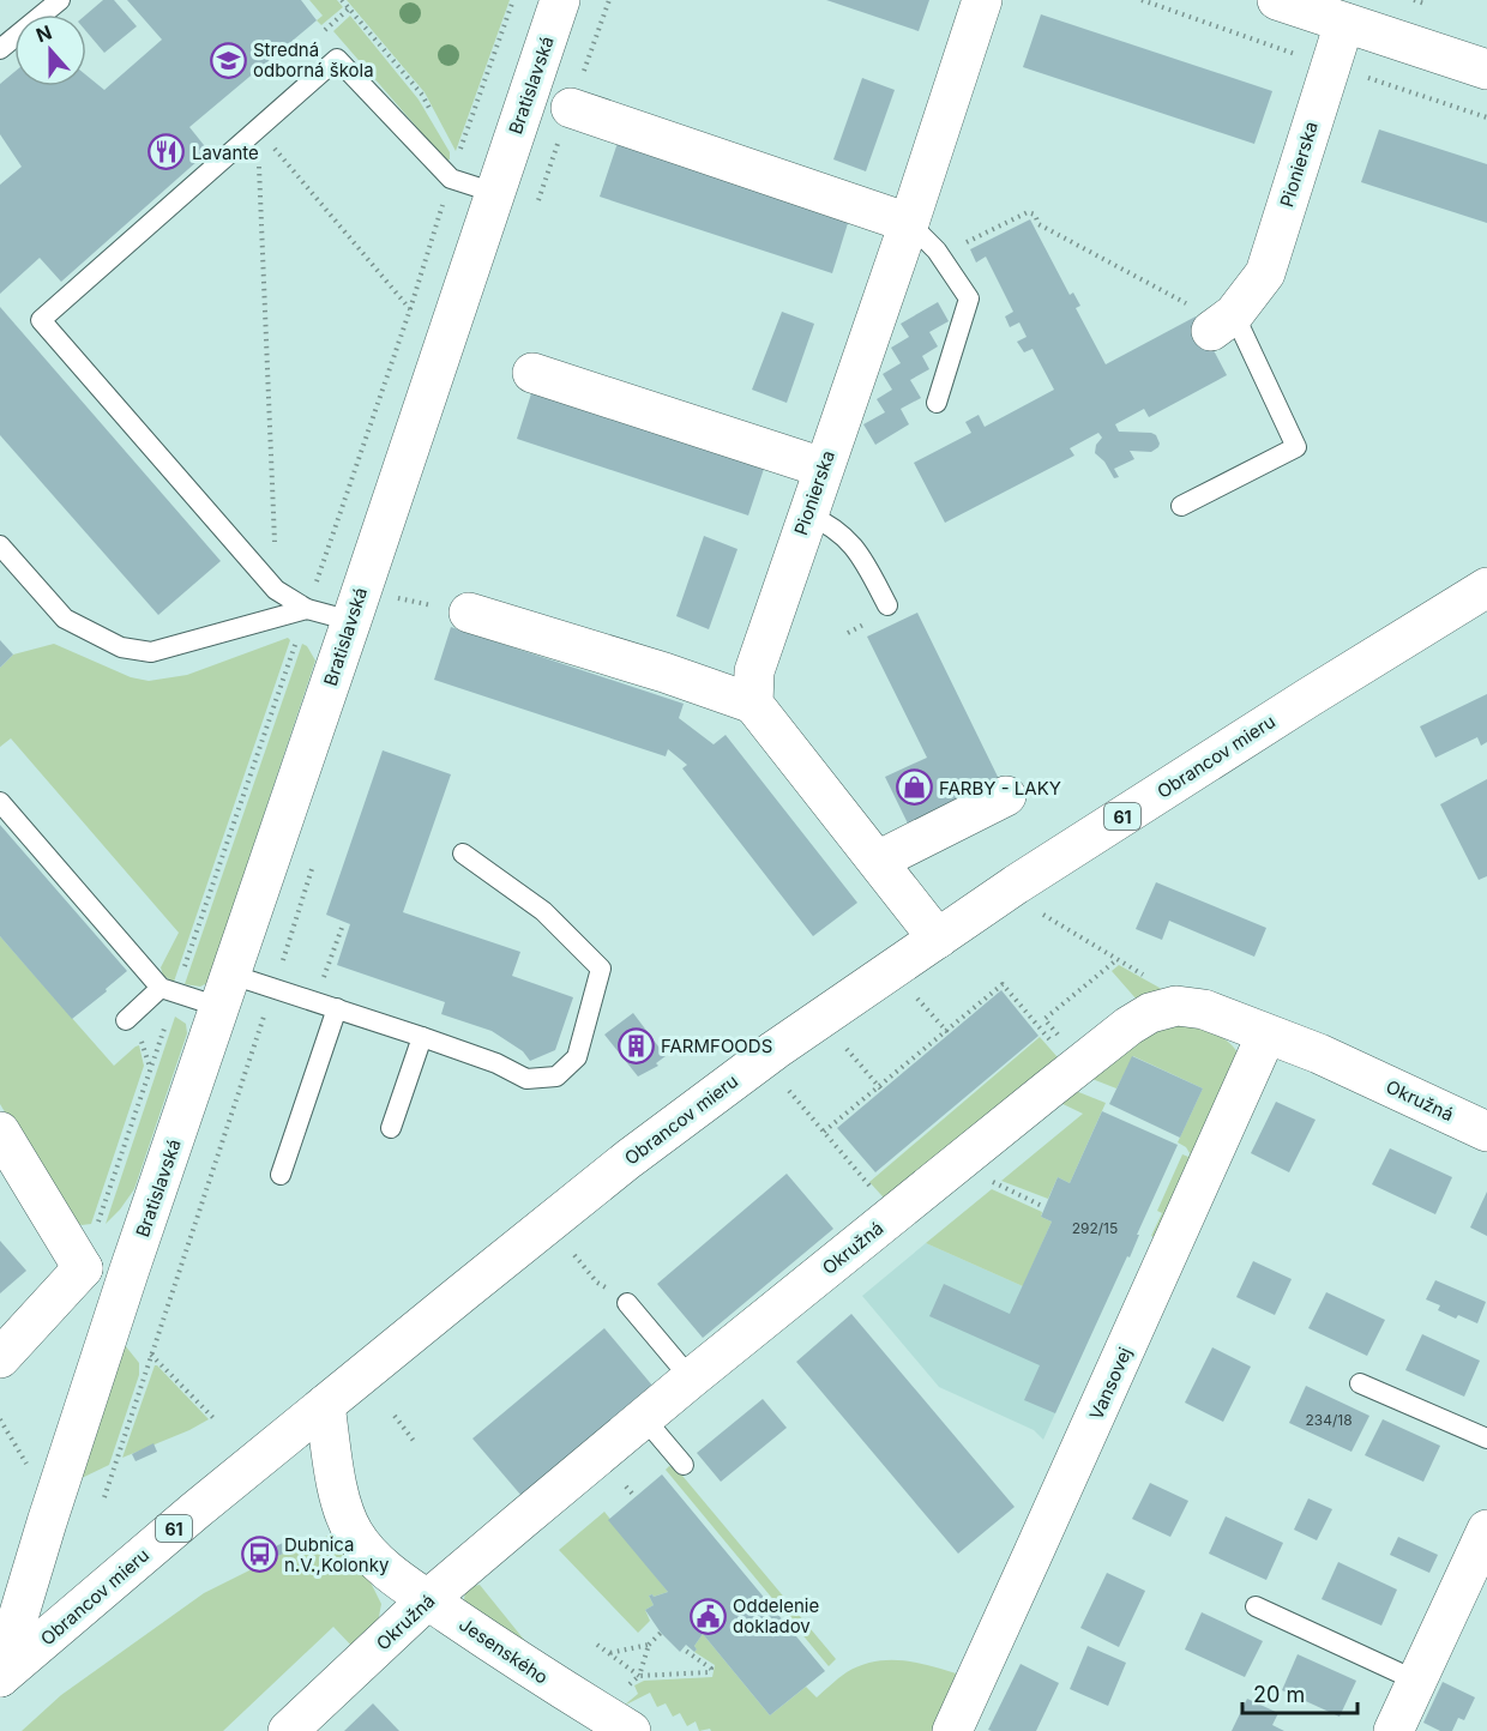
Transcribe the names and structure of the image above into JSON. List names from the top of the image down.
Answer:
{
  "streets": {
    "street": [
      "Bratislavská",
      "Pionierska",
      "Obrancov mieru",
      "61",
      "Okružná",
      "Vansovej",
      "Jesenského"
    ]
  },
  "crossings": [
    ["Bratislavská", "Obrancov mieru"],
    ["Obrancov mieru", "Jesenského"],
    ["Okružná", "Vansovej"],
    ["Okružná", "Jesenského"]
  ],
  "places": {
    "school or university": ["Stredná odborná škola"],
    "restaurant": ["Lavante"],
    "shop": ["FARBY - LAKY"],
    "building": ["FARMFOODS"],
    "bus stop": ["Dubnica n.V.,Kolonky"],
    "public building": ["Oddelenie dokladov"]
  },
  "house_numbers": ["292/15", "234/18"],
  "scale_bar": "20 m",
  "north": "top"
}
